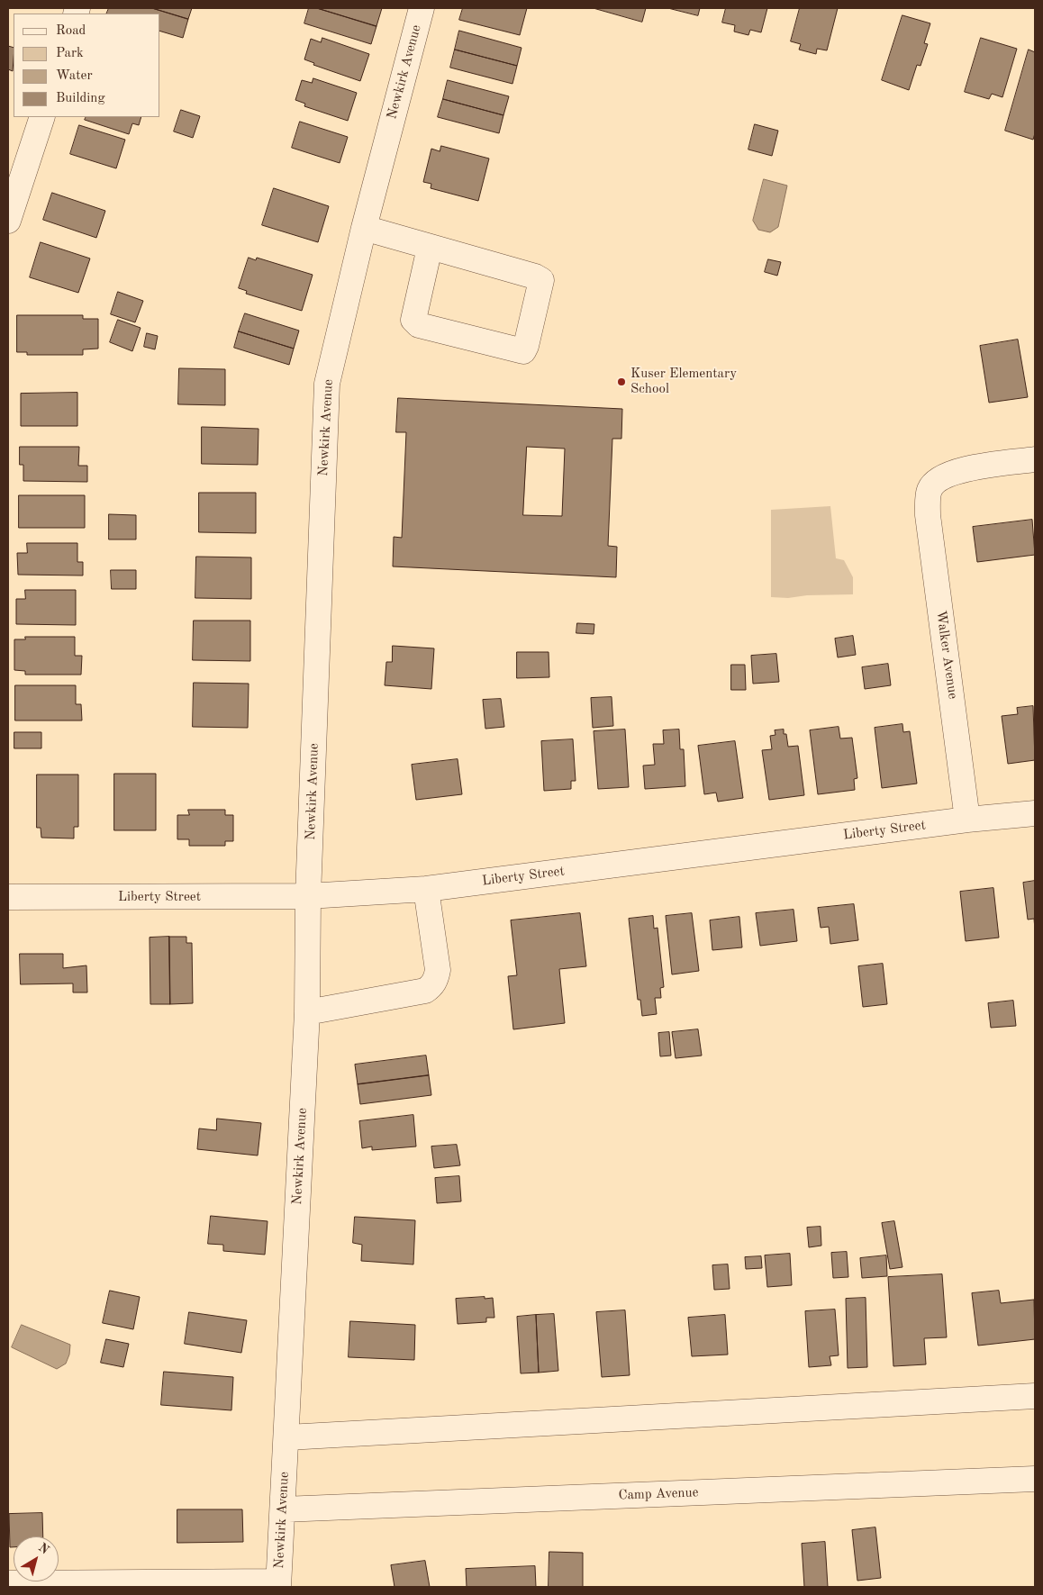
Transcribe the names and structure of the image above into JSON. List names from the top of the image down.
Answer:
{
  "streets": {
    "street": [
      "Newkirk Avenue",
      "Walker Avenue",
      "Liberty Street",
      "Camp Avenue"
    ]
  },
  "crossings": [
    ["Newkirk Avenue", "Liberty Street"],
    ["Newkirk Avenue", "Camp Avenue"],
    ["Walker Avenue", "Liberty Street"]
  ],
  "places": ["Kuser Elementary School"],
  "legend": [
    "Road",
    "Park",
    "Water",
    "Building"
  ],
  "north": "top right"
}
